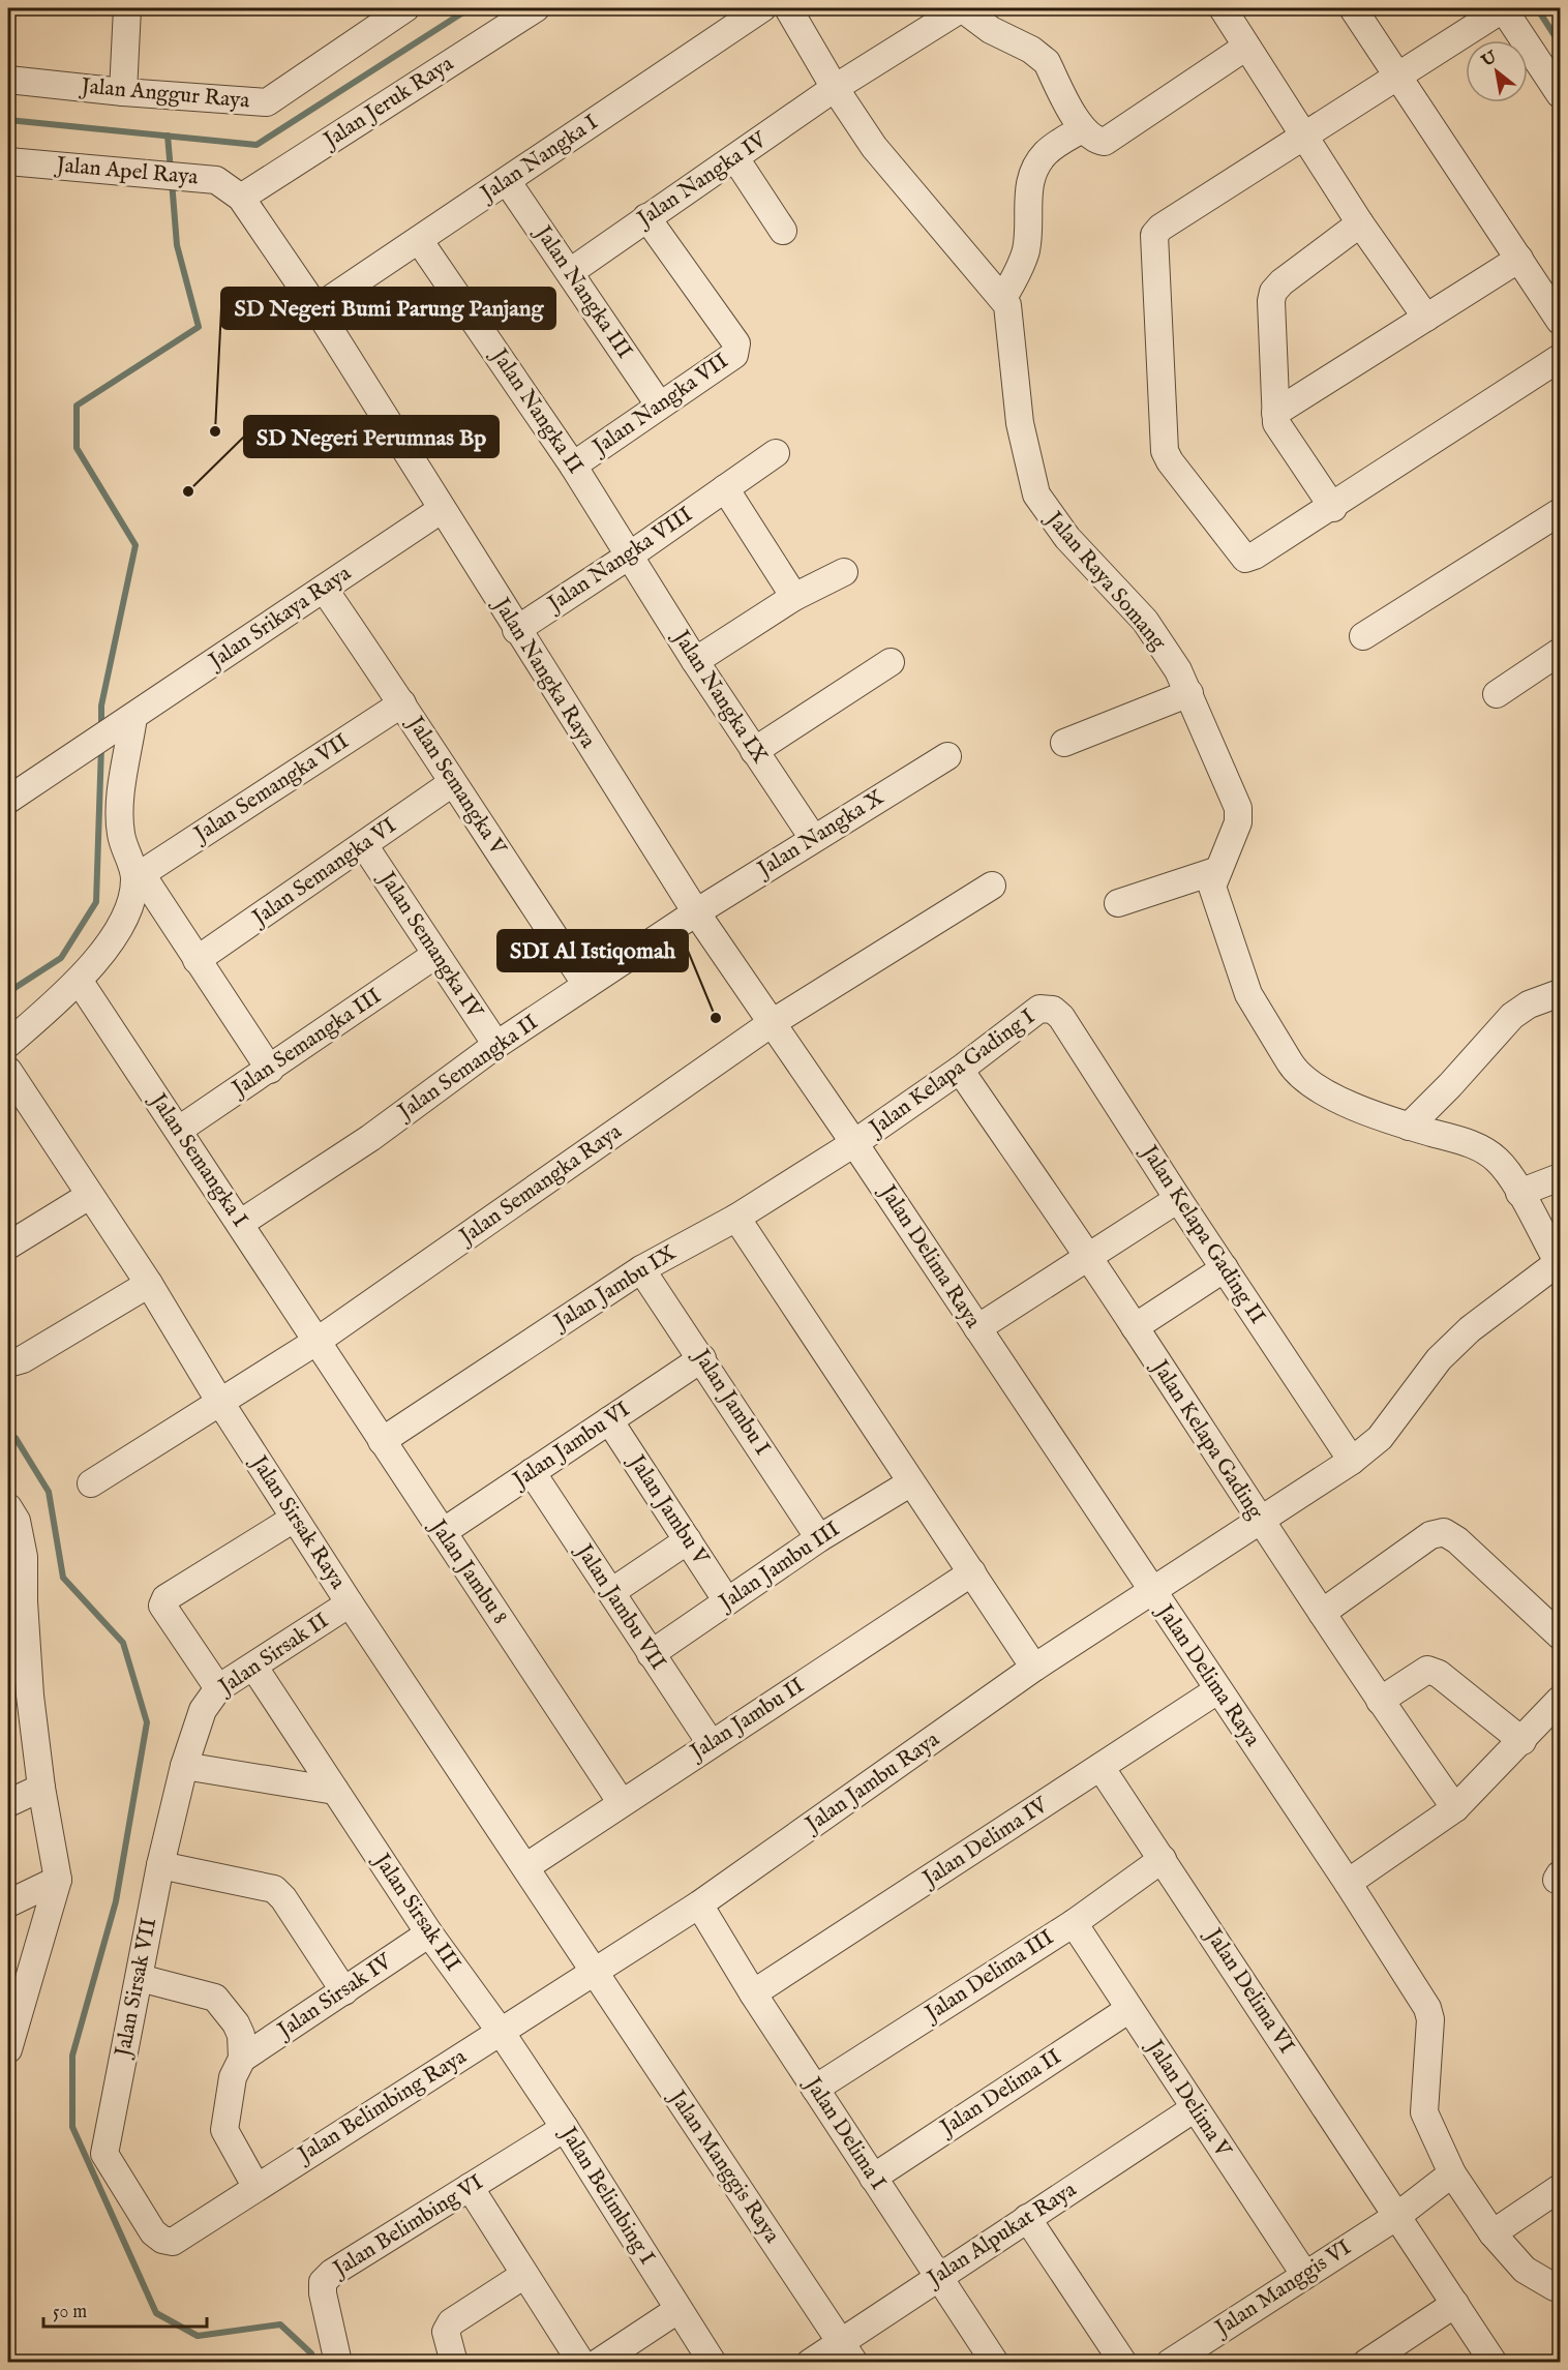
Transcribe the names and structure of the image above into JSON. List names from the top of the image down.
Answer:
{
  "streets": {
    "street": [
      "Jalan Anggur Raya",
      "Jalan Jeruk Raya",
      "Jalan Nangka I",
      "Jalan Apel Raya",
      "Jalan Nangka IV",
      "Jalan Nangka III",
      "Jalan Nangka VII",
      "Jalan Nangka II",
      "Jalan Nangka VIII",
      "Jalan Raya Somang",
      "Jalan Srikaya Raya",
      "Jalan Nangka Raya",
      "Jalan Nangka IX",
      "Jalan Semangka V",
      "Jalan Semangka VII",
      "Jalan Nangka X",
      "Jalan Semangka VI",
      "Jalan Semangka IV",
      "Jalan Semangka III",
      "Jalan Semangka II",
      "Jalan Kelapa Gading I",
      "Jalan Semangka I",
      "Jalan Semangka Raya",
      "Jalan Kelapa Gading II",
      "Jalan Delima Raya",
      "Jalan Jambu IX",
      "Jalan Jambu I",
      "Jalan Kelapa Gading",
      "Jalan Jambu VI",
      "Jalan Jambu V",
      "Jalan Sirsak Raya",
      "Jalan Jambu III",
      "Jalan Jambu 8",
      "Jalan Jambu VII",
      "Jalan Sirsak II",
      "Jalan Jambu II",
      "Jalan Jambu Raya",
      "Jalan Delima IV",
      "Jalan Sirsak III",
      "Jalan Delima III",
      "Jalan Sirsak VII",
      "Jalan Delima VI",
      "Jalan Sirsak IV",
      "Jalan Delima II",
      "Jalan Delima V",
      "Jalan Belimbing Raya",
      "Jalan Delima I",
      "Jalan Manggis Raya",
      "Jalan Belimbing I",
      "Jalan Belimbing VI",
      "Jalan Alpukat Raya",
      "Jalan Manggis VI"
    ]
  },
  "crossings": [
    ["Jalan Jeruk Raya", "Jalan Apel Raya"],
    ["Jalan Jeruk Raya", "Jalan Nangka Raya"],
    ["Jalan Nangka I", "Jalan Nangka III"],
    ["Jalan Nangka I", "Jalan Nangka II"],
    ["Jalan Nangka I", "Jalan Nangka Raya"],
    ["Jalan Apel Raya", "Jalan Nangka Raya"],
    ["Jalan Nangka IV", "Jalan Nangka III"],
    ["Jalan Nangka IV", "Jalan Nangka VII"],
    ["Jalan Nangka IV", "Jalan Raya Somang"],
    ["Jalan Nangka III", "Jalan Nangka VII"],
    ["Jalan Nangka VII", "Jalan Nangka II"],
    ["Jalan Nangka II", "Jalan Nangka VIII"],
    ["Jalan Nangka II", "Jalan Nangka IX"],
    ["Jalan Nangka VIII", "Jalan Nangka Raya"],
    ["Jalan Nangka VIII", "Jalan Nangka IX"],
    ["Jalan Raya Somang", "Jalan Jambu Raya"],
    ["Jalan Srikaya Raya", "Jalan Nangka Raya"],
    ["Jalan Srikaya Raya", "Jalan Semangka V"],
    ["Jalan Nangka Raya", "Jalan Nangka X"],
    ["Jalan Nangka Raya", "Jalan Semangka II"],
    ["Jalan Nangka Raya", "Jalan Kelapa Gading I"],
    ["Jalan Nangka Raya", "Jalan Semangka Raya"],
    ["Jalan Nangka Raya", "Jalan Delima Raya"],
    ["Jalan Nangka Raya", "Jalan Jambu IX"],
    ["Jalan Nangka IX", "Jalan Nangka X"],
    ["Jalan Semangka V", "Jalan Semangka VII"],
    ["Jalan Semangka V", "Jalan Semangka VI"],
    ["Jalan Semangka V", "Jalan Semangka II"],
    ["Jalan Nangka X", "Jalan Semangka II"],
    ["Jalan Semangka VI", "Jalan Semangka IV"],
    ["Jalan Semangka IV", "Jalan Semangka III"],
    ["Jalan Semangka IV", "Jalan Semangka II"],
    ["Jalan Semangka III", "Jalan Semangka I"],
    ["Jalan Semangka II", "Jalan Semangka I"],
    ["Jalan Kelapa Gading I", "Jalan Kelapa Gading II"],
    ["Jalan Kelapa Gading I", "Jalan Delima Raya"],
    ["Jalan Kelapa Gading I", "Jalan Jambu IX"],
    ["Jalan Kelapa Gading I", "Jalan Kelapa Gading"],
    ["Jalan Semangka I", "Jalan Semangka Raya"],
    ["Jalan Semangka I", "Jalan Jambu 8"],
    ["Jalan Semangka Raya", "Jalan Sirsak Raya"],
    ["Jalan Semangka Raya", "Jalan Jambu 8"],
    ["Jalan Kelapa Gading II", "Jalan Jambu Raya"],
    ["Jalan Delima Raya", "Jalan Jambu IX"],
    ["Jalan Delima Raya", "Jalan Jambu Raya"],
    ["Jalan Delima Raya", "Jalan Delima IV"],
    ["Jalan Jambu IX", "Jalan Jambu I"],
    ["Jalan Jambu IX", "Jalan Jambu 8"],
    ["Jalan Jambu I", "Jalan Jambu VI"],
    ["Jalan Jambu I", "Jalan Jambu III"],
    ["Jalan Kelapa Gading", "Jalan Jambu Raya"],
    ["Jalan Jambu VI", "Jalan Jambu V"],
    ["Jalan Jambu VI", "Jalan Jambu 8"],
    ["Jalan Jambu VI", "Jalan Jambu VII"],
    ["Jalan Jambu V", "Jalan Jambu III"],
    ["Jalan Sirsak Raya", "Jalan Sirsak II"],
    ["Jalan Sirsak Raya", "Jalan Jambu II"],
    ["Jalan Sirsak Raya", "Jalan Jambu Raya"],
    ["Jalan Sirsak Raya", "Jalan Belimbing Raya"],
    ["Jalan Sirsak Raya", "Jalan Manggis Raya"],
    ["Jalan Jambu III", "Jalan Jambu VII"],
    ["Jalan Jambu 8", "Jalan Jambu II"],
    ["Jalan Jambu VII", "Jalan Jambu II"],
    ["Jalan Sirsak II", "Jalan Sirsak III"],
    ["Jalan Sirsak II", "Jalan Sirsak VII"],
    ["Jalan Jambu Raya", "Jalan Belimbing Raya"],
    ["Jalan Jambu Raya", "Jalan Delima I"],
    ["Jalan Jambu Raya", "Jalan Manggis Raya"],
    ["Jalan Delima IV", "Jalan Delima VI"],
    ["Jalan Delima IV", "Jalan Delima I"],
    ["Jalan Sirsak III", "Jalan Sirsak IV"],
    ["Jalan Sirsak III", "Jalan Belimbing Raya"],
    ["Jalan Sirsak III", "Jalan Belimbing I"],
    ["Jalan Delima III", "Jalan Delima VI"],
    ["Jalan Delima III", "Jalan Delima V"],
    ["Jalan Delima III", "Jalan Delima I"],
    ["Jalan Sirsak VII", "Jalan Belimbing Raya"],
    ["Jalan Delima VI", "Jalan Manggis VI"],
    ["Jalan Delima II", "Jalan Delima V"],
    ["Jalan Delima II", "Jalan Delima I"],
    ["Jalan Delima V", "Jalan Alpukat Raya"],
    ["Jalan Delima V", "Jalan Manggis VI"],
    ["Jalan Belimbing Raya", "Jalan Manggis Raya"],
    ["Jalan Belimbing Raya", "Jalan Belimbing I"],
    ["Jalan Delima I", "Jalan Alpukat Raya"],
    ["Jalan Manggis Raya", "Jalan Alpukat Raya"],
    ["Jalan Belimbing I", "Jalan Belimbing VI"]
  ],
  "places": ["SD Negeri Bumi Parung Panjang", "SD Negeri Perumnas Bp", "SDI Al Istiqomah"],
  "scale_bar": "50 m",
  "north": "top left"
}
